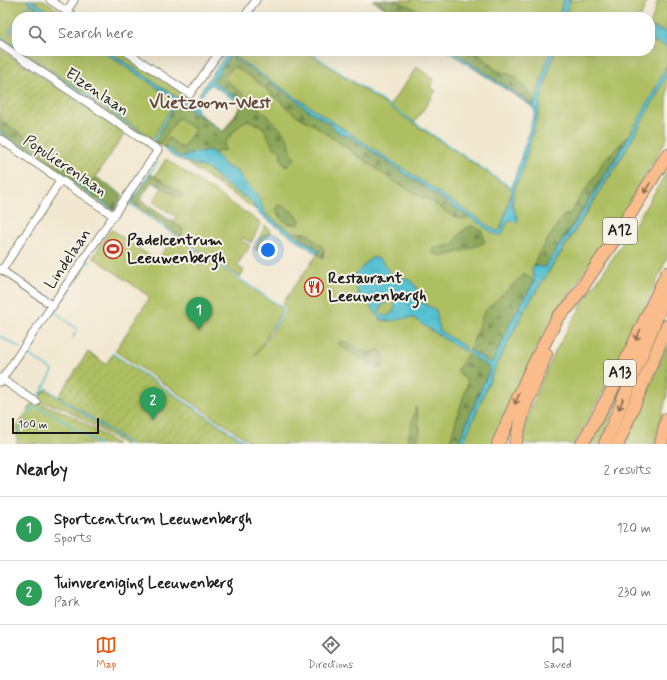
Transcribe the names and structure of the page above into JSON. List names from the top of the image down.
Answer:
{
  "streets": {
    "highway": ["A12", "A13"],
    "street": ["Elzenlaan", "Populierenlaan", "Lindelaan"]
  },
  "crossings": [
    ["Elzenlaan", "Lindelaan"],
    ["Populierenlaan", "Lindelaan"]
  ],
  "districts": ["Vlietzoom-West"],
  "places": {
    "sports": ["Padelcentrum Leeuwenbergh"],
    "restaurant": ["Restaurant Leeuwenbergh"]
  },
  "scale_bar": "100 m",
  "page": {
    "search": "Search here",
    "pins": ["1", "2"],
    "scale": "100 m",
    "heading": ["Nearby", "2 results"],
    "list": [
      {
        "mark": "1",
        "name": "Sportcentrum Leeuwenbergh",
        "note": "Sports",
        "value": "120 m"
      },
      {
        "mark": "2",
        "name": "Tuinvereniging Leeuwenberg",
        "note": "Park",
        "value": "230 m"
      }
    ],
    "nav": ["Map", "Directions", "Saved"]
  }
}
